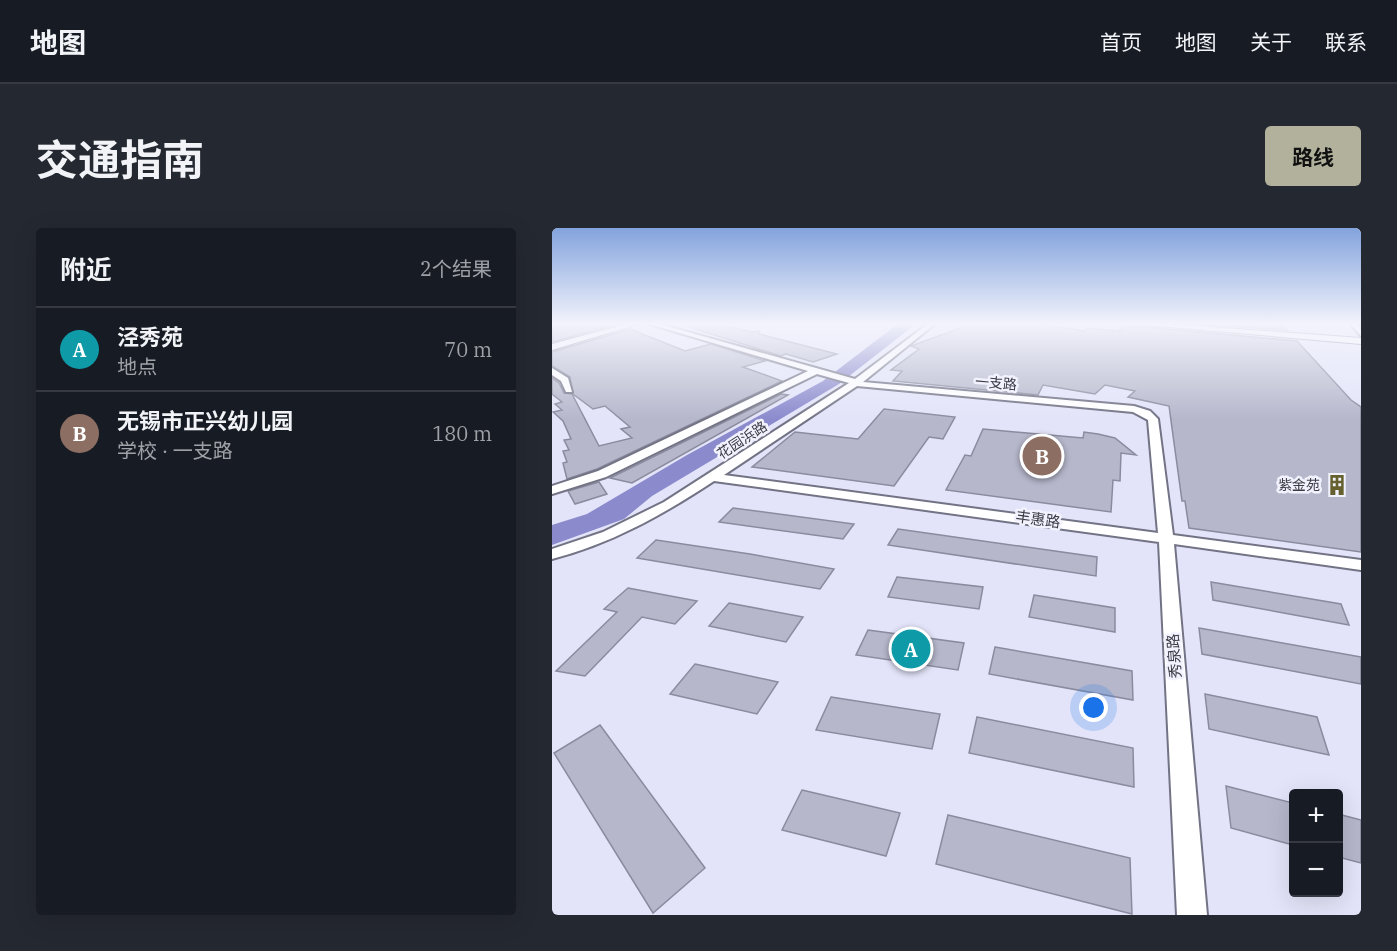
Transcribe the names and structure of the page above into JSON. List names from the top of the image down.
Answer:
{
  "streets": {
    "street": [
      "一支路",
      "花园浜路",
      "丰惠路",
      "秀泉路"
    ]
  },
  "crossings": [
    ["一支路", "花园浜路"],
    ["一支路", "秀泉路"],
    ["花园浜路", "丰惠路"],
    ["丰惠路", "秀泉路"]
  ],
  "places": {
    "building": ["紫金苑"]
  },
  "page": {
    "header": "地图",
    "nav": [
      "首页",
      "地图",
      "关于",
      "联系"
    ],
    "title": "交通指南",
    "buttons": "路线",
    "heading": ["附近", "2个结果"],
    "list": [
      {
        "mark": "A",
        "name": "泾秀苑",
        "note": "地点",
        "value": "70 m"
      },
      {
        "mark": "B",
        "name": "无锡市正兴幼儿园",
        "note": "学校 · 一支路",
        "value": "180 m"
      }
    ],
    "pins": ["B", "A"],
    "map_buttons": ["+", "−"]
  }
}
